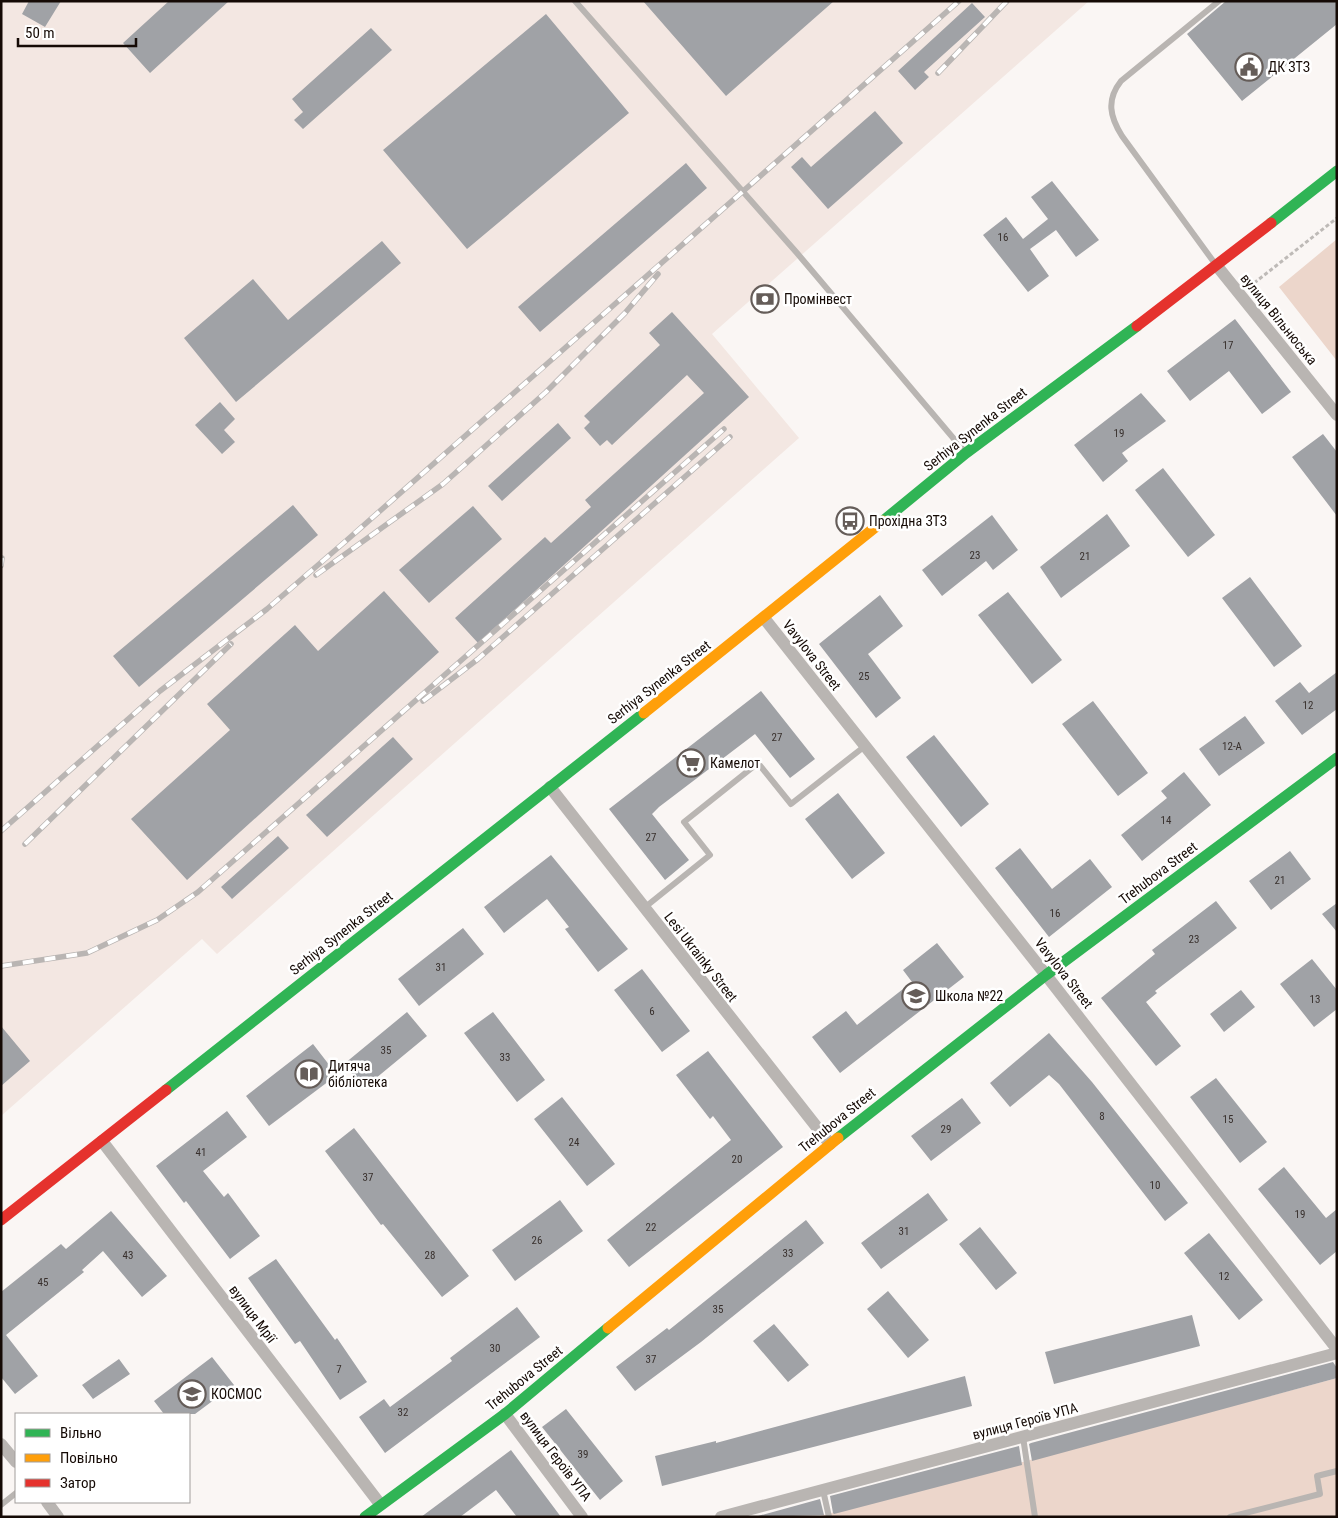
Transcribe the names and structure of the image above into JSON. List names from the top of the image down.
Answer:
{
  "streets": {
    "street": [
      "вулиця Вільнюська",
      "Serhiya Synenka Street",
      "Vavylova Street",
      "Trehubova Street",
      "Lesi Ukrainky Street",
      "вулиця Мрії",
      "вулиця Героїв УПА"
    ]
  },
  "crossings": [
    ["вулиця Вільнюська", "Serhiya Synenka Street"],
    ["Serhiya Synenka Street", "Vavylova Street"],
    ["Serhiya Synenka Street", "Lesi Ukrainky Street"],
    ["Serhiya Synenka Street", "вулиця Мрії"],
    ["Vavylova Street", "Trehubova Street"],
    ["Vavylova Street", "вулиця Героїв УПА"],
    ["Trehubova Street", "Lesi Ukrainky Street"],
    ["Trehubova Street", "вулиця Мрії"],
    ["Trehubova Street", "вулиця Героїв УПА"]
  ],
  "places": {
    "public building": ["ДК ЗТЗ"],
    "bank": ["Промінвест"],
    "bus stop": ["Прохідна ЗТЗ"],
    "supermarket": ["Камелот"],
    "school or university": ["Школа №22", "КОСМОС"],
    "library": ["Дитяча бібліотека"]
  },
  "house_numbers": [
    "16",
    "17",
    "19",
    "23",
    "21",
    "25",
    "12",
    "27",
    "12-А",
    "14",
    "27",
    "21",
    "16",
    "23",
    "31",
    "13",
    "6",
    "35",
    "33",
    "8",
    "15",
    "29",
    "24",
    "41",
    "20",
    "37",
    "10",
    "19",
    "22",
    "31",
    "26",
    "33",
    "43",
    "28",
    "12",
    "45",
    "35",
    "30",
    "37",
    "7",
    "32",
    "39"
  ],
  "legend": ["Вільно", "Повільно", "Затор"],
  "scale_bar": "50 m"
}
